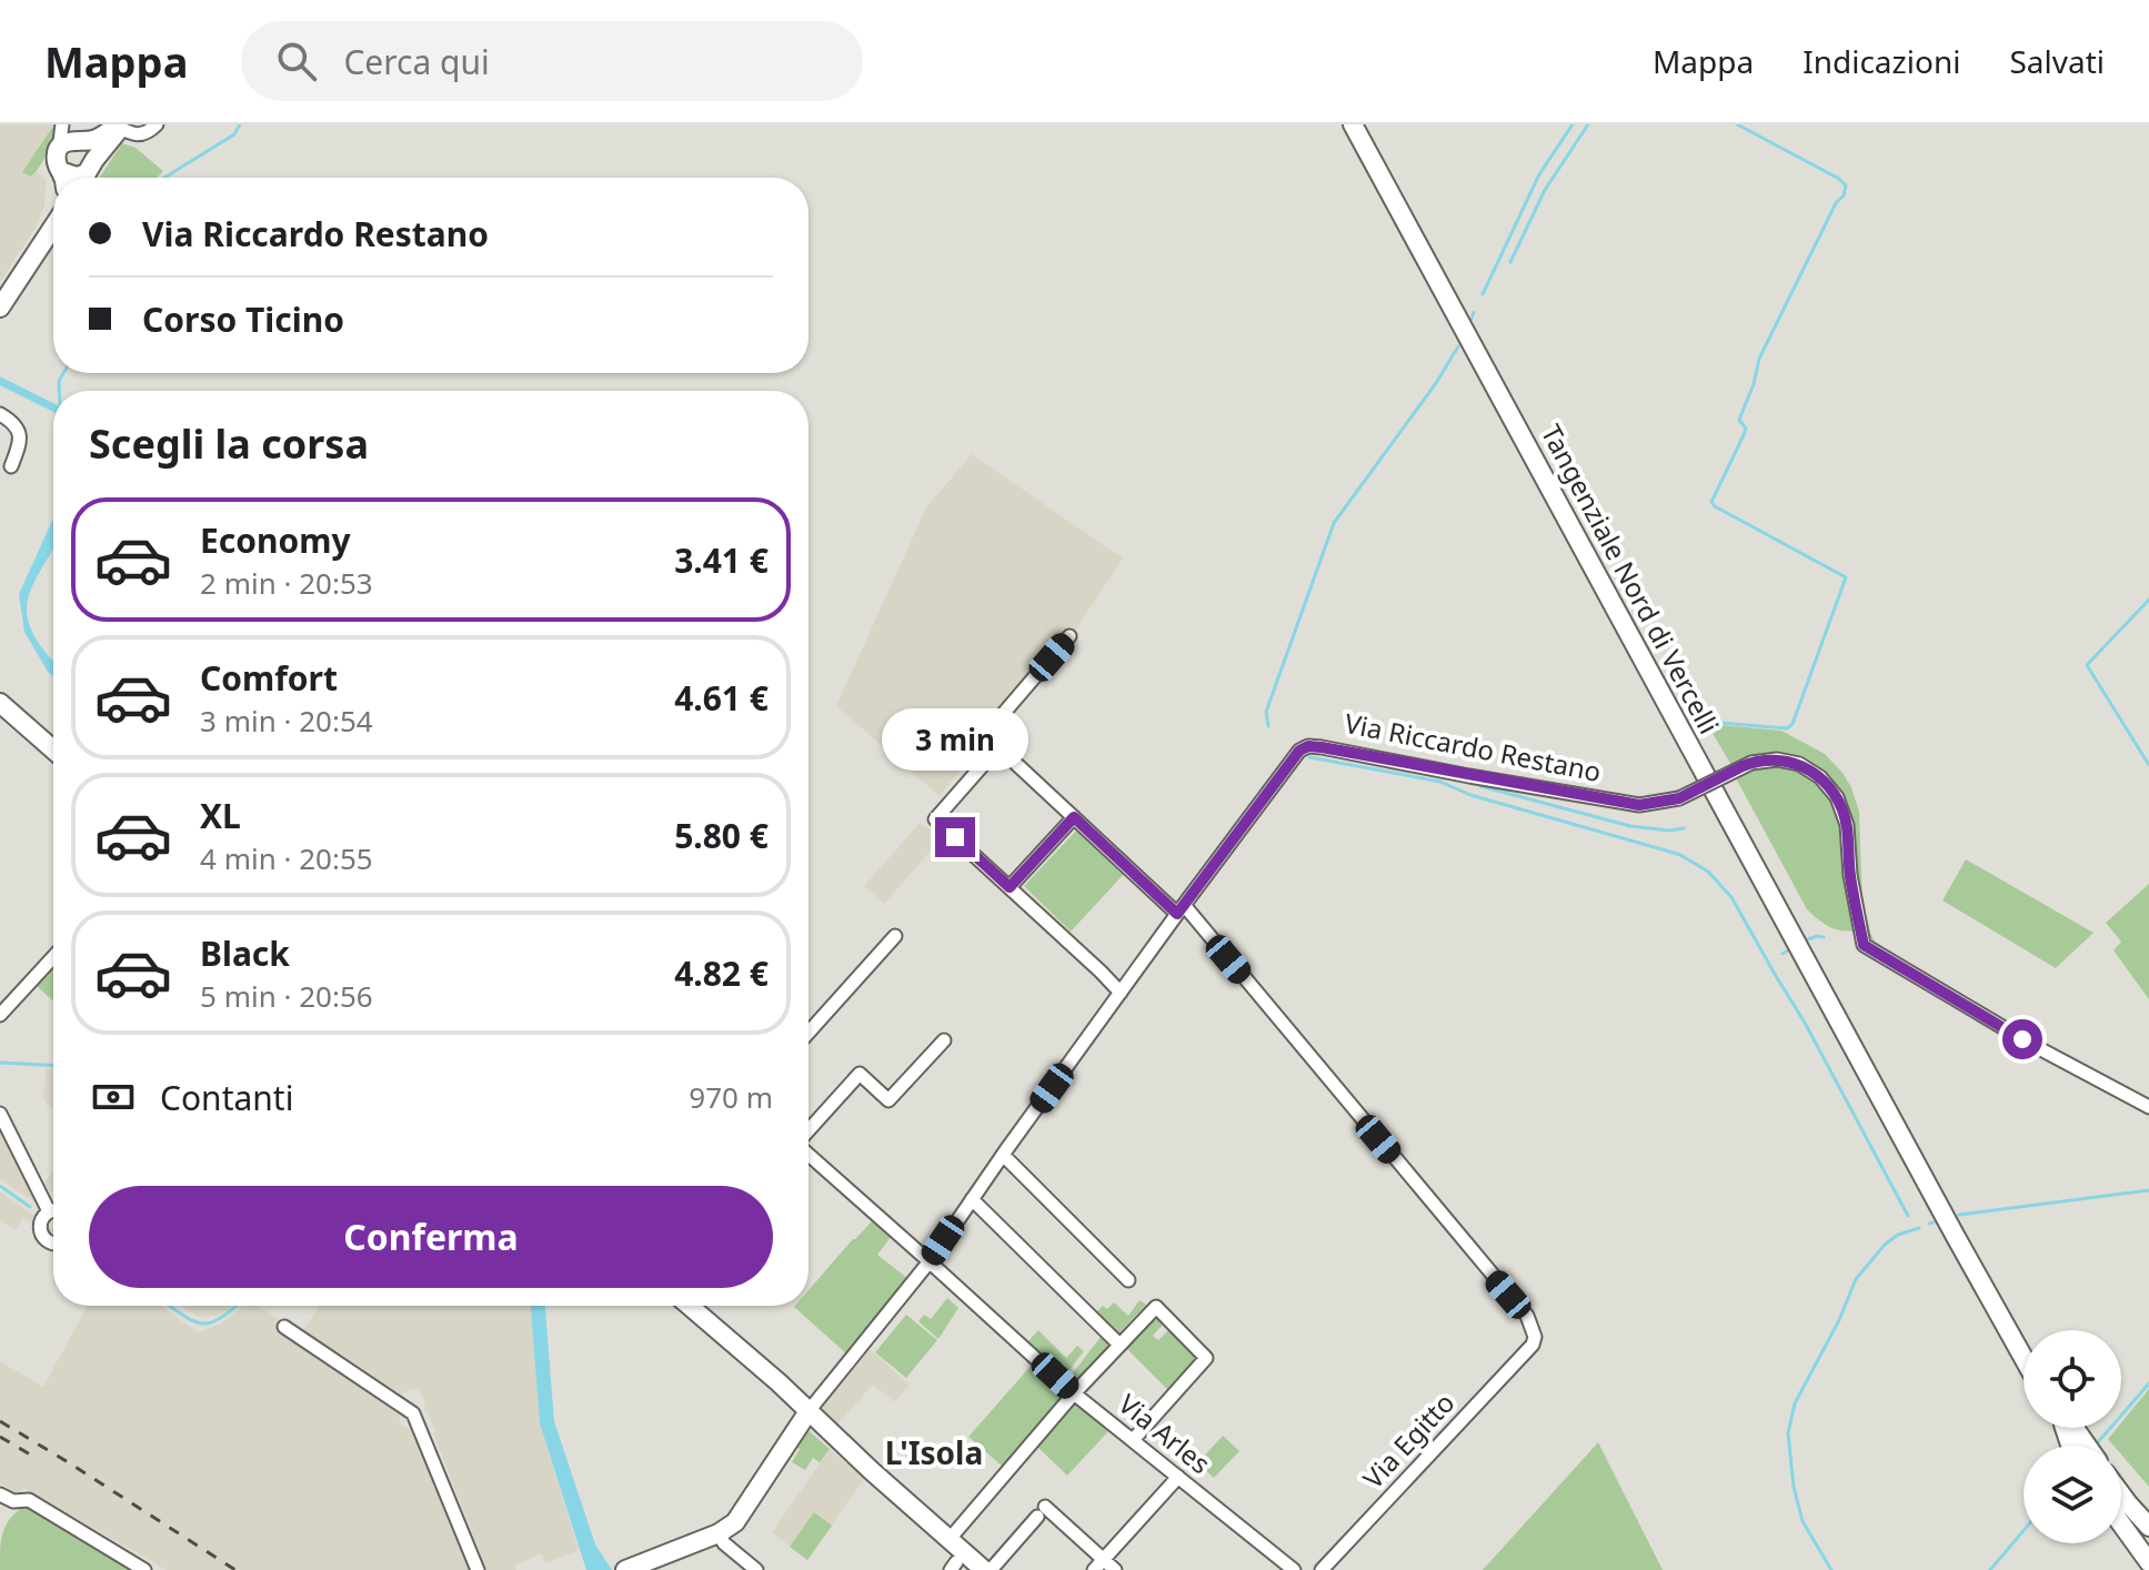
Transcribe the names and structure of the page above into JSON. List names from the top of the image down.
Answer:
{
  "streets": {
    "main road": ["Tangenziale Nord di Vercelli", "Via Riccardo Restano"],
    "street": ["Via Arles", "Via Egitto"]
  },
  "crossings": [
    ["Via Riccardo Restano", "Via Arles"],
    ["Via Riccardo Restano", "Via Egitto"]
  ],
  "districts": ["L'Isola"],
  "page": {
    "header": "Mappa",
    "search": "Cerca qui",
    "nav": ["Mappa", "Indicazioni", "Salvati"],
    "banner": ["Via Riccardo Restano", "Corso Ticino"],
    "heading": "Scegli la corsa",
    "list": [
      {
        "name": "Economy",
        "note": "2 min · 20:53",
        "value": "3.41 €"
      },
      {
        "name": "Comfort",
        "note": "3 min · 20:54",
        "value": "4.61 €"
      },
      {
        "name": "XL",
        "note": "4 min · 20:55",
        "value": "5.80 €"
      },
      {
        "name": "Black",
        "note": "5 min · 20:56",
        "value": "4.82 €"
      }
    ],
    "bubble": "3 min",
    "pay": ["Contanti", "970 m"],
    "buttons": "Conferma"
  }
}
